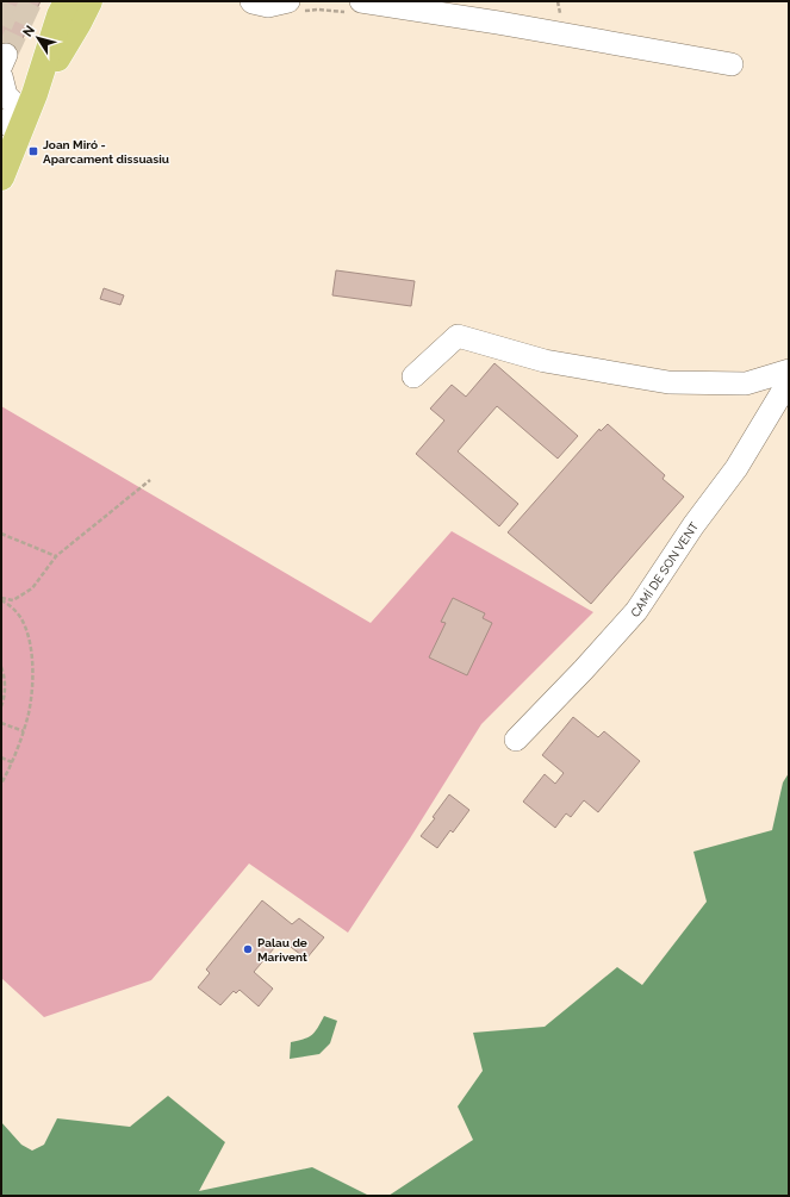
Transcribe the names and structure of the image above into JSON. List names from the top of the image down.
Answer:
{
  "streets": {
    "street": ["CAMÍ DE SON VENT"]
  },
  "places": {
    "transit": ["Joan Miró - Aparcament dissuasiu"],
    "other": ["Palau de Marivent"]
  },
  "north": "top left"
}
